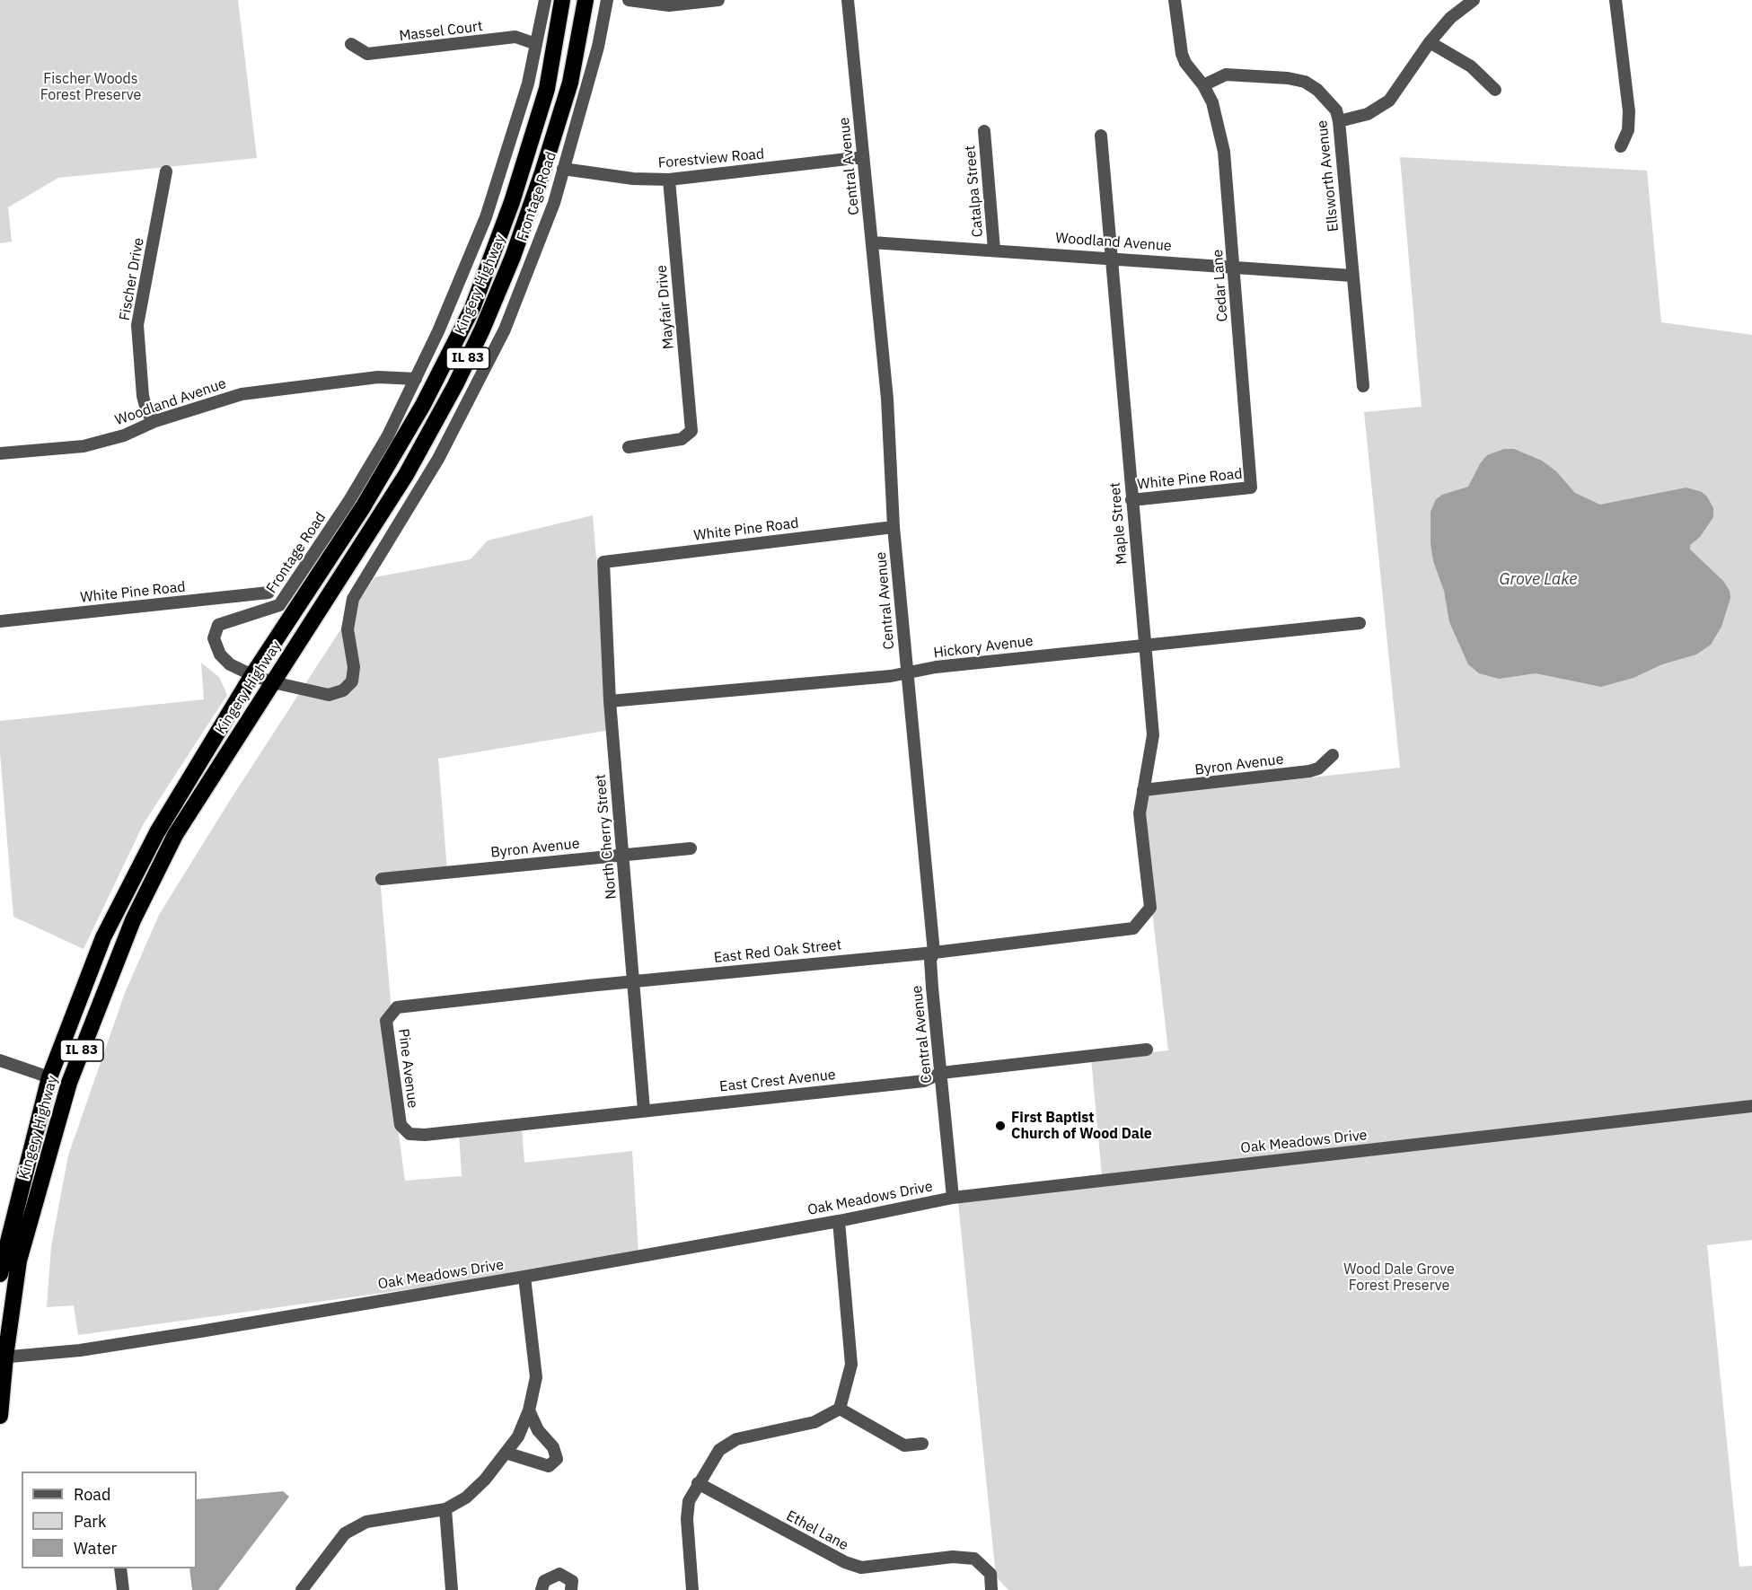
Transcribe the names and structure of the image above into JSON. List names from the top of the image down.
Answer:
{
  "streets": {
    "highway": ["Kingery Highway", "IL 83"],
    "street": [
      "Massel Court",
      "Forestview Road",
      "Central Avenue",
      "Ellsworth Avenue",
      "Catalpa Street",
      "Frontage Road",
      "Woodland Avenue",
      "Fischer Drive",
      "Cedar Lane",
      "Mayfair Drive",
      "White Pine Road",
      "Maple Street",
      "Hickory Avenue",
      "Byron Avenue",
      "North Cherry Street",
      "East Red Oak Street",
      "Pine Avenue",
      "East Crest Avenue",
      "Oak Meadows Drive",
      "Ethel Lane"
    ]
  },
  "crossings": [
    ["Massel Court", "Frontage Road"],
    ["Forestview Road", "Central Avenue"],
    ["Forestview Road", "Frontage Road"],
    ["Forestview Road", "Mayfair Drive"],
    ["Central Avenue", "Woodland Avenue"],
    ["Central Avenue", "White Pine Road"],
    ["Central Avenue", "Hickory Avenue"],
    ["Central Avenue", "East Red Oak Street"],
    ["Central Avenue", "East Crest Avenue"],
    ["Central Avenue", "Oak Meadows Drive"],
    ["Ellsworth Avenue", "Woodland Avenue"],
    ["Ellsworth Avenue", "Cedar Lane"],
    ["Catalpa Street", "Woodland Avenue"],
    ["Frontage Road", "Woodland Avenue"],
    ["Frontage Road", "Kingery Highway"],
    ["Woodland Avenue", "Fischer Drive"],
    ["Woodland Avenue", "Cedar Lane"],
    ["Woodland Avenue", "Maple Street"],
    ["Kingery Highway", "Oak Meadows Drive"],
    ["Cedar Lane", "White Pine Road"],
    ["White Pine Road", "Maple Street"],
    ["White Pine Road", "North Cherry Street"],
    ["Maple Street", "Hickory Avenue"],
    ["Maple Street", "Byron Avenue"],
    ["Maple Street", "East Red Oak Street"],
    ["Hickory Avenue", "North Cherry Street"],
    ["Byron Avenue", "North Cherry Street"],
    ["North Cherry Street", "East Red Oak Street"],
    ["North Cherry Street", "East Crest Avenue"],
    ["East Red Oak Street", "Pine Avenue"],
    ["Pine Avenue", "East Crest Avenue"]
  ],
  "water": ["Grove Lake"],
  "parks": ["Fischer Woods Forest Preserve", "Wood Dale Grove Forest Preserve"],
  "places": ["First Baptist Church of Wood Dale"],
  "legend": ["Road", "Park", "Water"]
}
